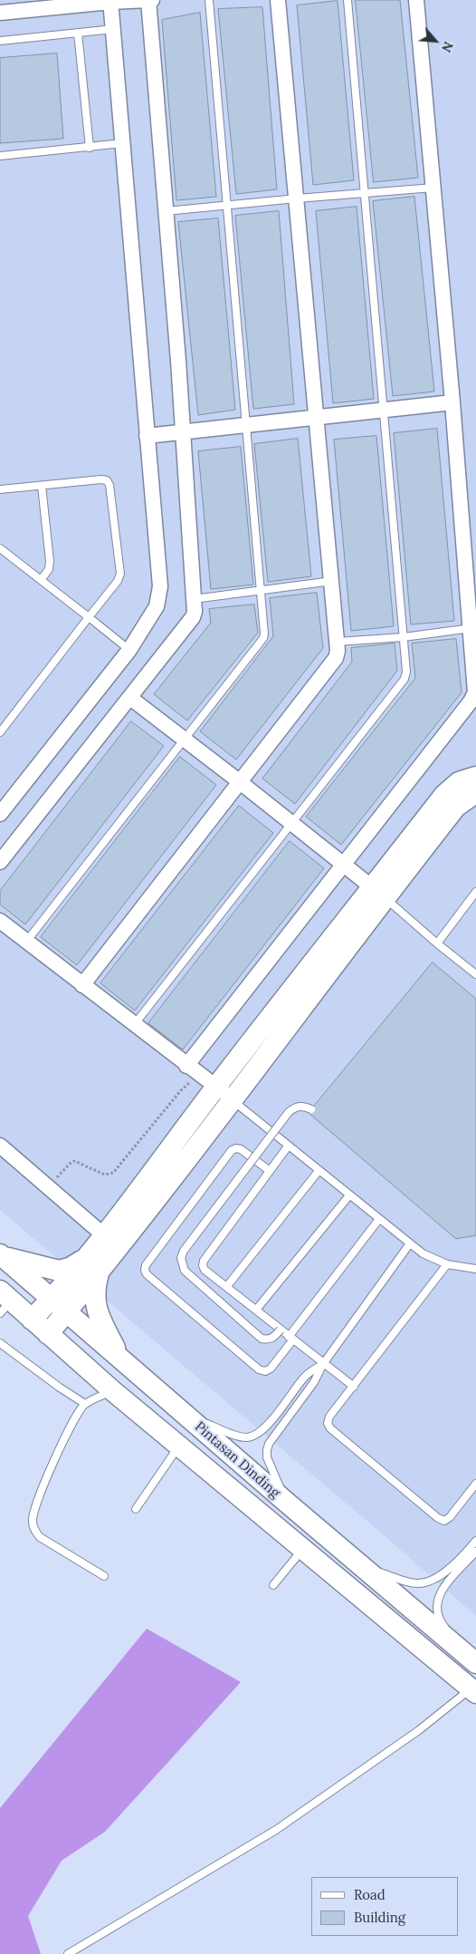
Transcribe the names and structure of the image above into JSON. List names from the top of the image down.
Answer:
{
  "streets": {
    "main road": ["Pintasan Dinding"]
  },
  "legend": ["Road", "Building"],
  "north": "bottom right"
}
